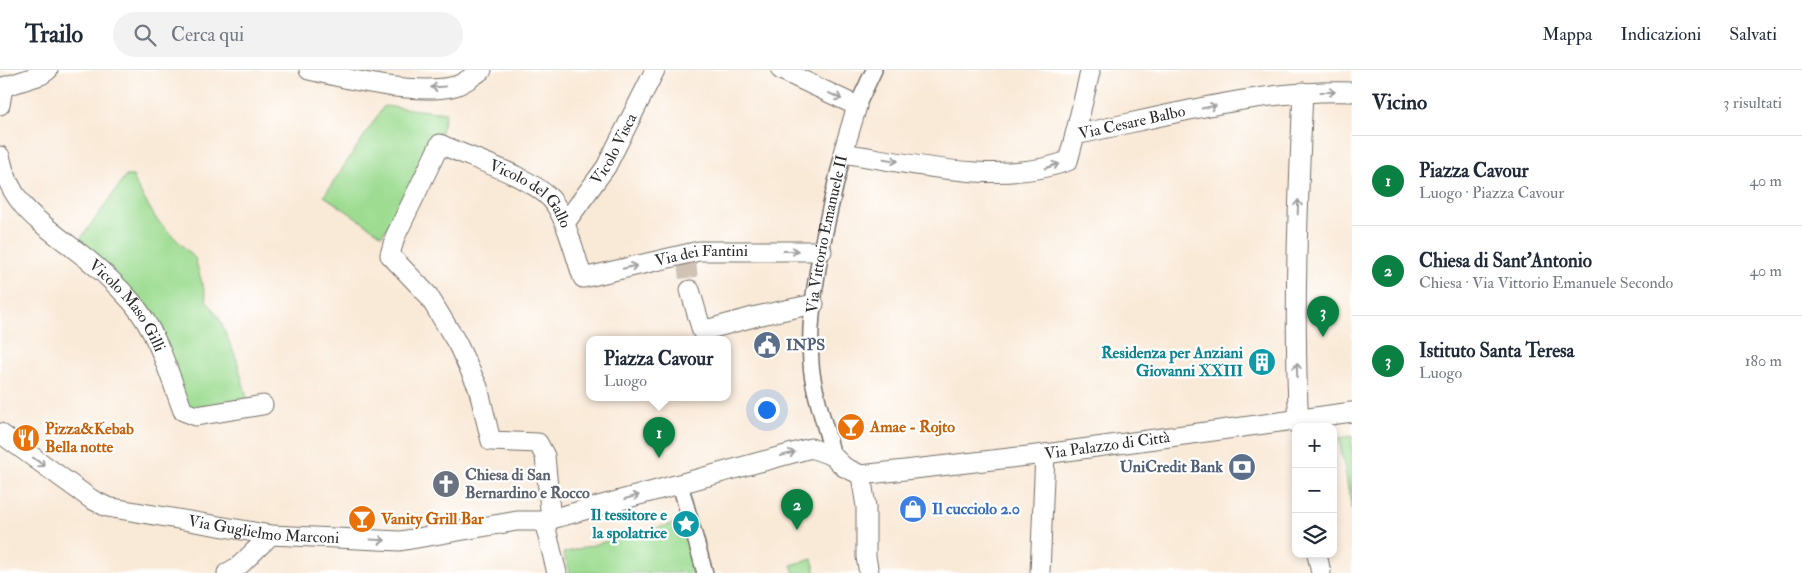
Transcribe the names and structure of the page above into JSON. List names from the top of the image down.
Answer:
{
  "streets": {
    "street": [
      "Via Cesare Balbo",
      "Vicolo Visca",
      "Vicolo del Gallo",
      "Via Vittorio Emanuele II",
      "Via dei Fantini",
      "Vicolo Maso Gilli",
      "Via Palazzo di Città",
      "Via Guglielmo Marconi"
    ]
  },
  "crossings": [
    ["Via Cesare Balbo", "Via Vittorio Emanuele II"],
    ["Vicolo Visca", "Vicolo del Gallo"],
    ["Vicolo del Gallo", "Via dei Fantini"],
    ["Vicolo del Gallo", "Via Guglielmo Marconi"],
    ["Via Vittorio Emanuele II", "Via dei Fantini"],
    ["Via Vittorio Emanuele II", "Via Guglielmo Marconi"]
  ],
  "one_way": ["Via Cesare Balbo", "Via dei Fantini", "Via Guglielmo Marconi"],
  "places": {
    "public building": ["INPS"],
    "building": ["Residenza per Anziani Giovanni XXIII"],
    "bar": ["Amae - Rojto", "Vanity Grill Bar"],
    "restaurant": ["Pizza&Kebab Bella notte"],
    "bank": ["UniCredit Bank"],
    "church": ["Chiesa di San Bernardino e Rocco"],
    "shop": ["Il cucciolo 2.0"],
    "place": ["Il tessitore e la spolatrice"]
  },
  "page": {
    "header": "Trailo",
    "search": "Cerca qui",
    "nav": ["Mappa", "Indicazioni", "Salvati"],
    "heading": ["Vicino", "3 risultati"],
    "list": [
      {
        "mark": "1",
        "name": "Piazza Cavour",
        "note": "Luogo · Piazza Cavour",
        "value": "40 m"
      },
      {
        "mark": "2",
        "name": "Chiesa di Sant'Antonio",
        "note": "Chiesa · Via Vittorio Emanuele Secondo",
        "value": "40 m"
      },
      {
        "mark": "3",
        "name": "Istituto Santa Teresa",
        "note": "Luogo",
        "value": "180 m"
      }
    ],
    "pins": ["3", "1", "2"],
    "popup": ["Piazza Cavour", "Luogo"],
    "map_buttons": ["+", "−"]
  }
}
